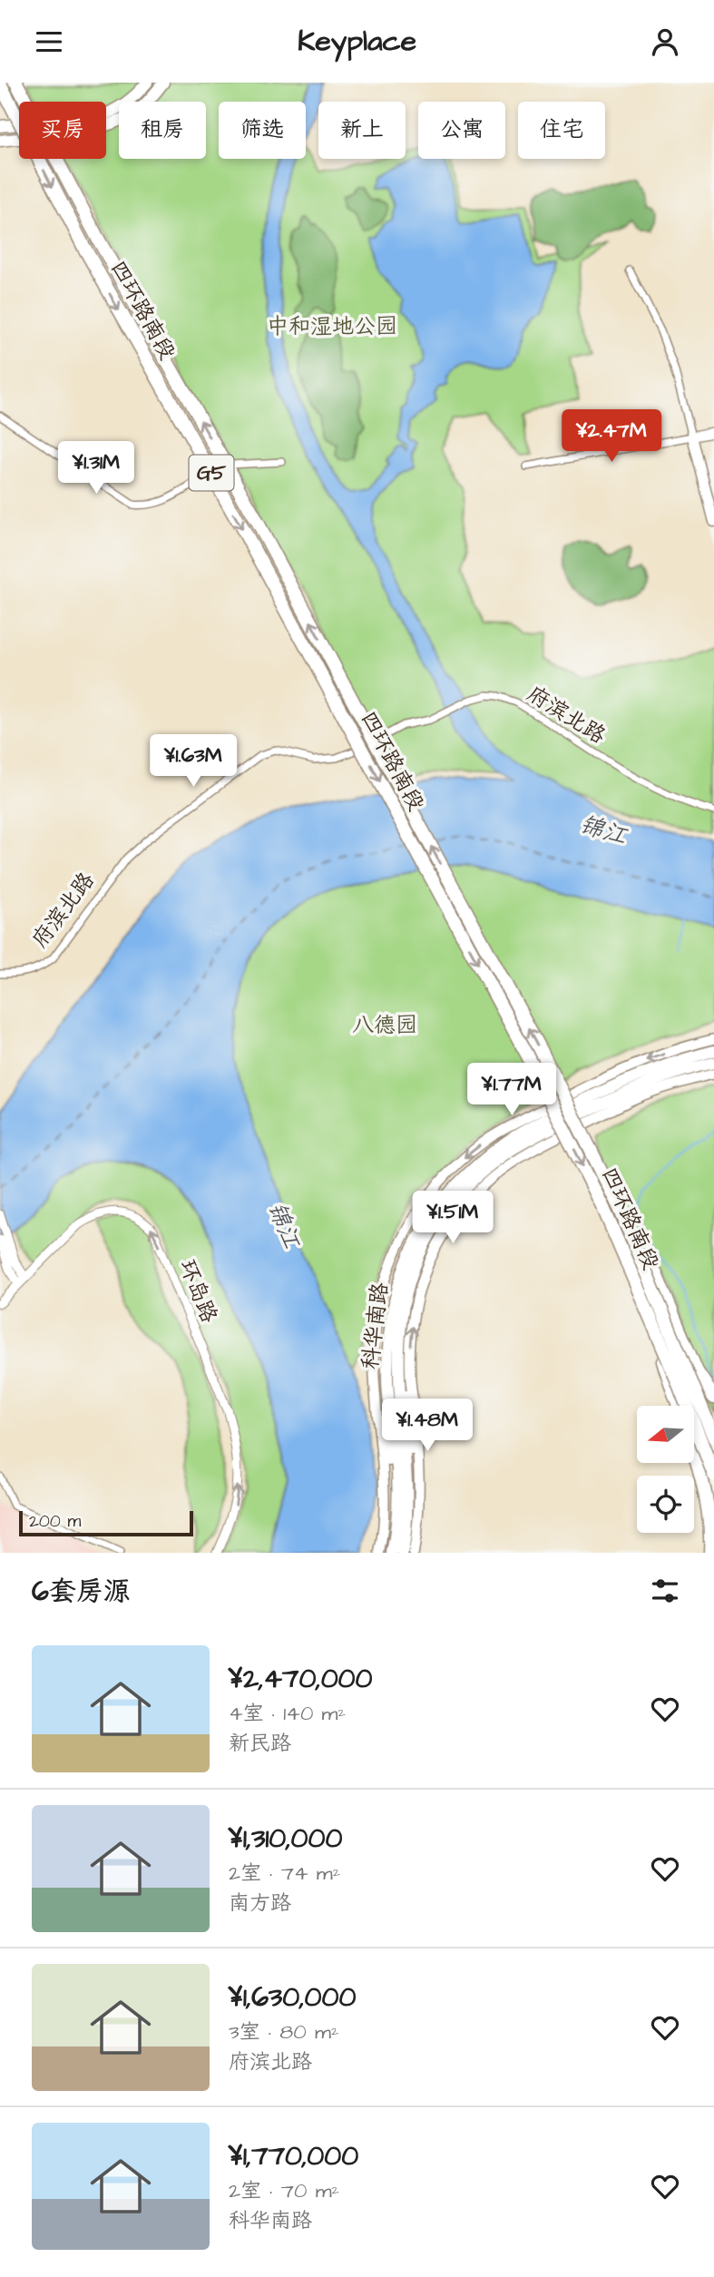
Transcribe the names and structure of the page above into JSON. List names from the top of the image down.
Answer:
{
  "streets": {
    "highway": ["四环路南段", "G5"],
    "main road": ["科华南路"],
    "street": ["府滨北路", "环岛路"]
  },
  "water": ["锦江"],
  "parks": ["中和湿地公园", "八德园"],
  "scale_bar": "200 m",
  "north": "left",
  "page": {
    "header": "Keyplace",
    "chip": [
      "买房",
      "租房",
      "筛选",
      "新上",
      "公寓",
      "住宅"
    ],
    "price": [
      "¥2.47M",
      "¥1.31M",
      "¥1.63M",
      "¥1.77M",
      "¥1.51M",
      "¥1.48M"
    ],
    "scale": "200 m",
    "heading": "6套房源",
    "list": [
      {
        "name": "¥2,470,000",
        "note": "4室 · 140 m² · 新民路"
      },
      {
        "name": "¥1,310,000",
        "note": "2室 · 74 m² · 南方路"
      },
      {
        "name": "¥1,630,000",
        "note": "3室 · 80 m² · 府滨北路"
      },
      {
        "name": "¥1,770,000",
        "note": "2室 · 70 m² · 科华南路"
      }
    ]
  }
}
